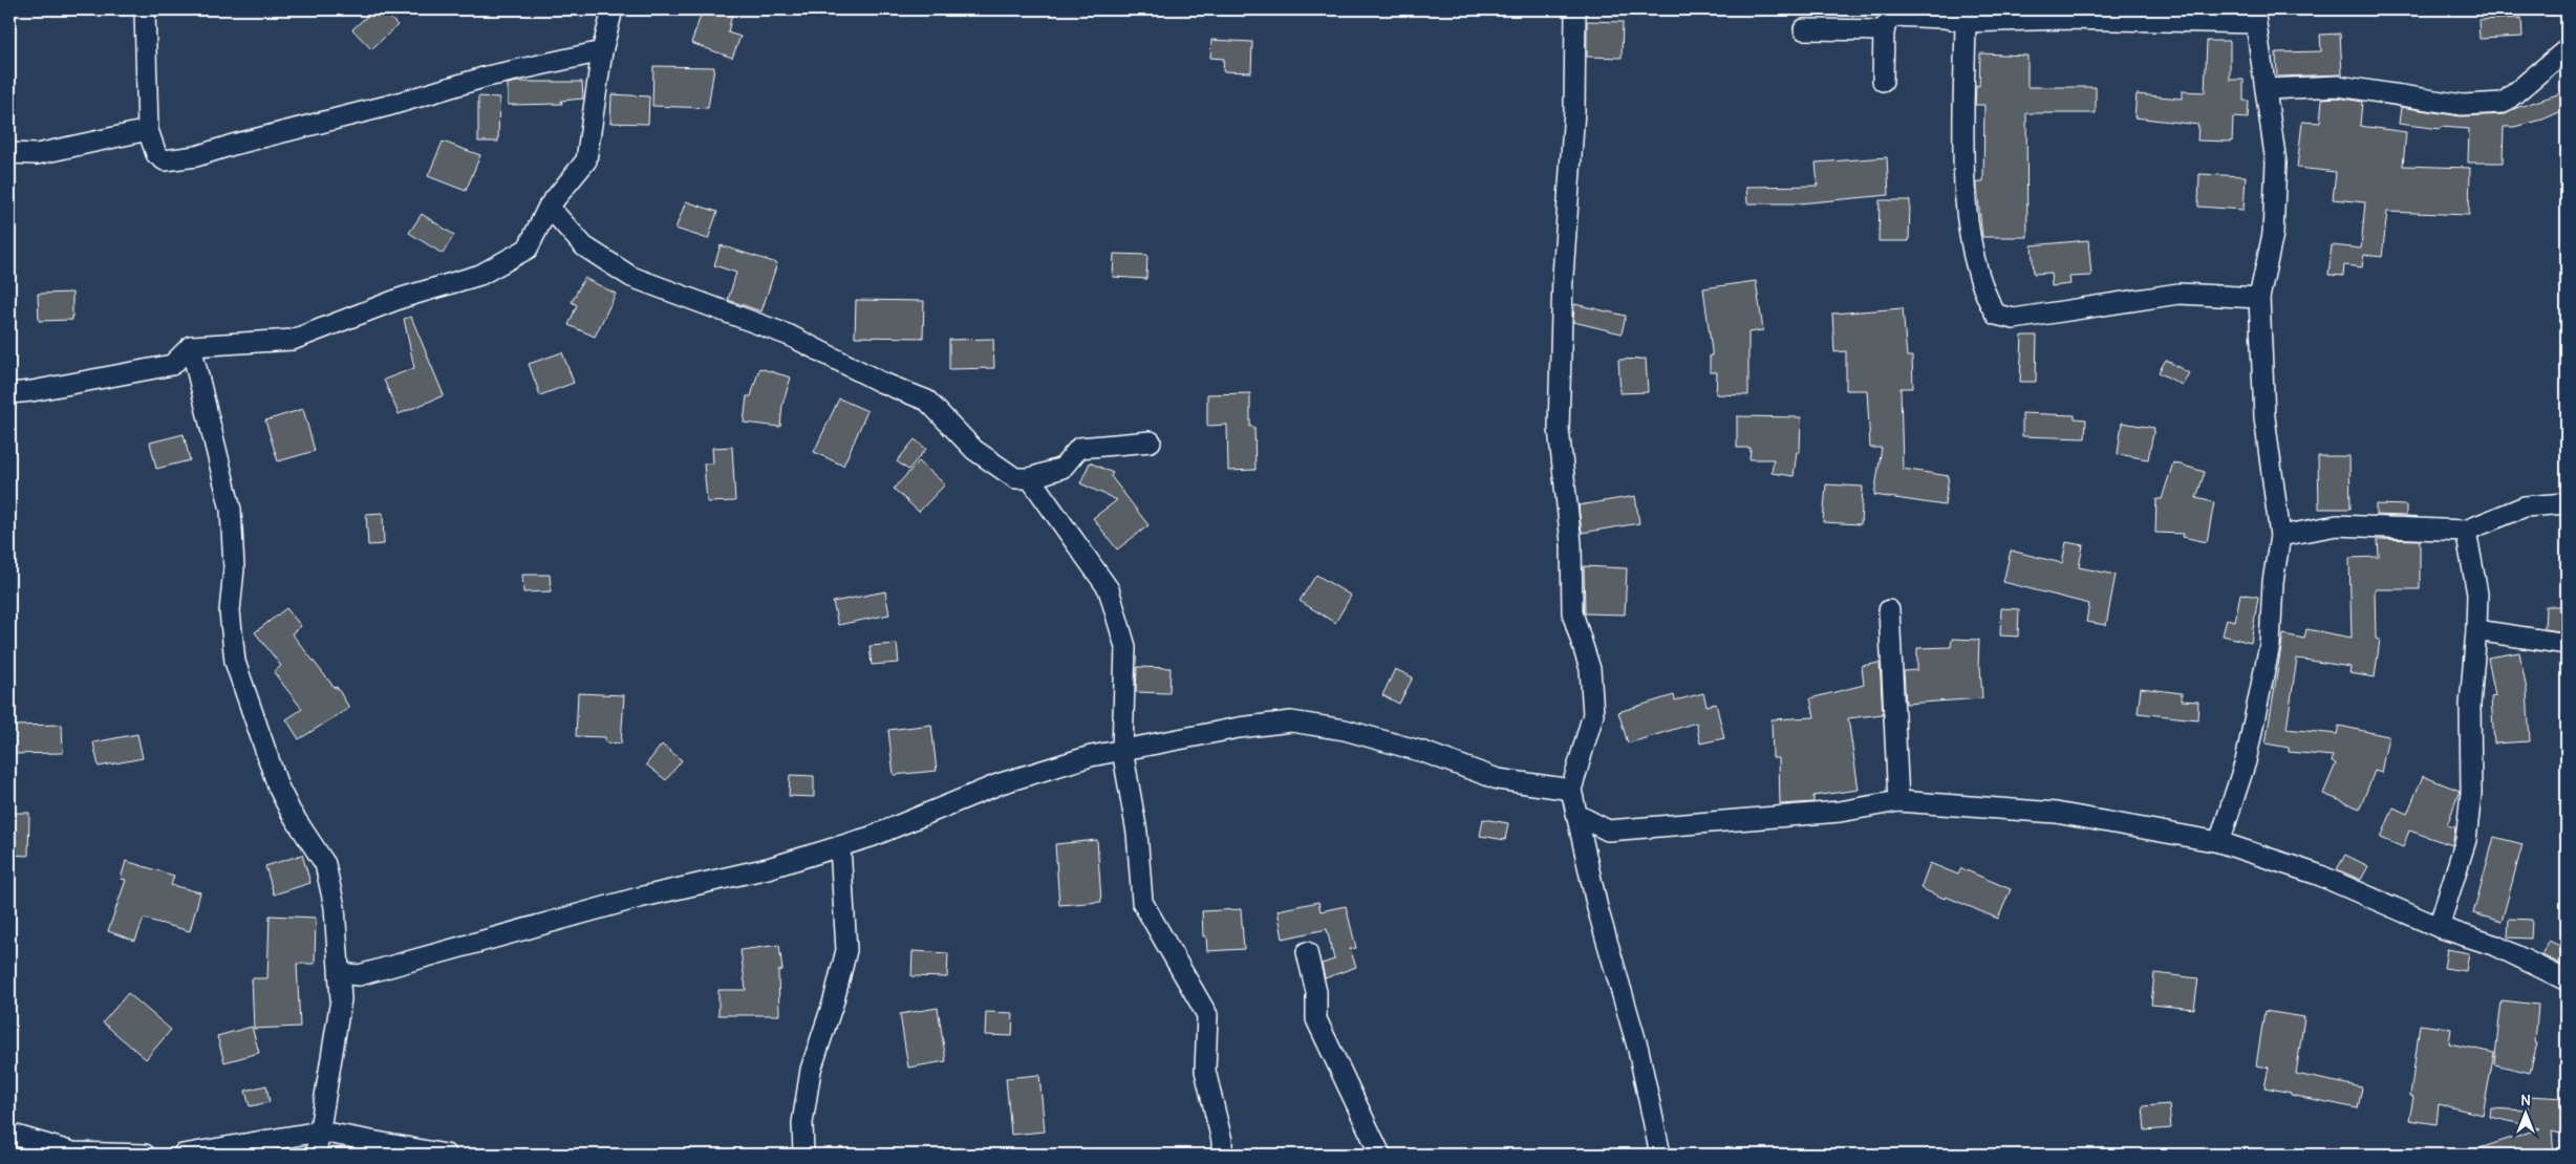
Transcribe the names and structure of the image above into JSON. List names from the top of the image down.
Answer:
{
  "north": "top"
}
